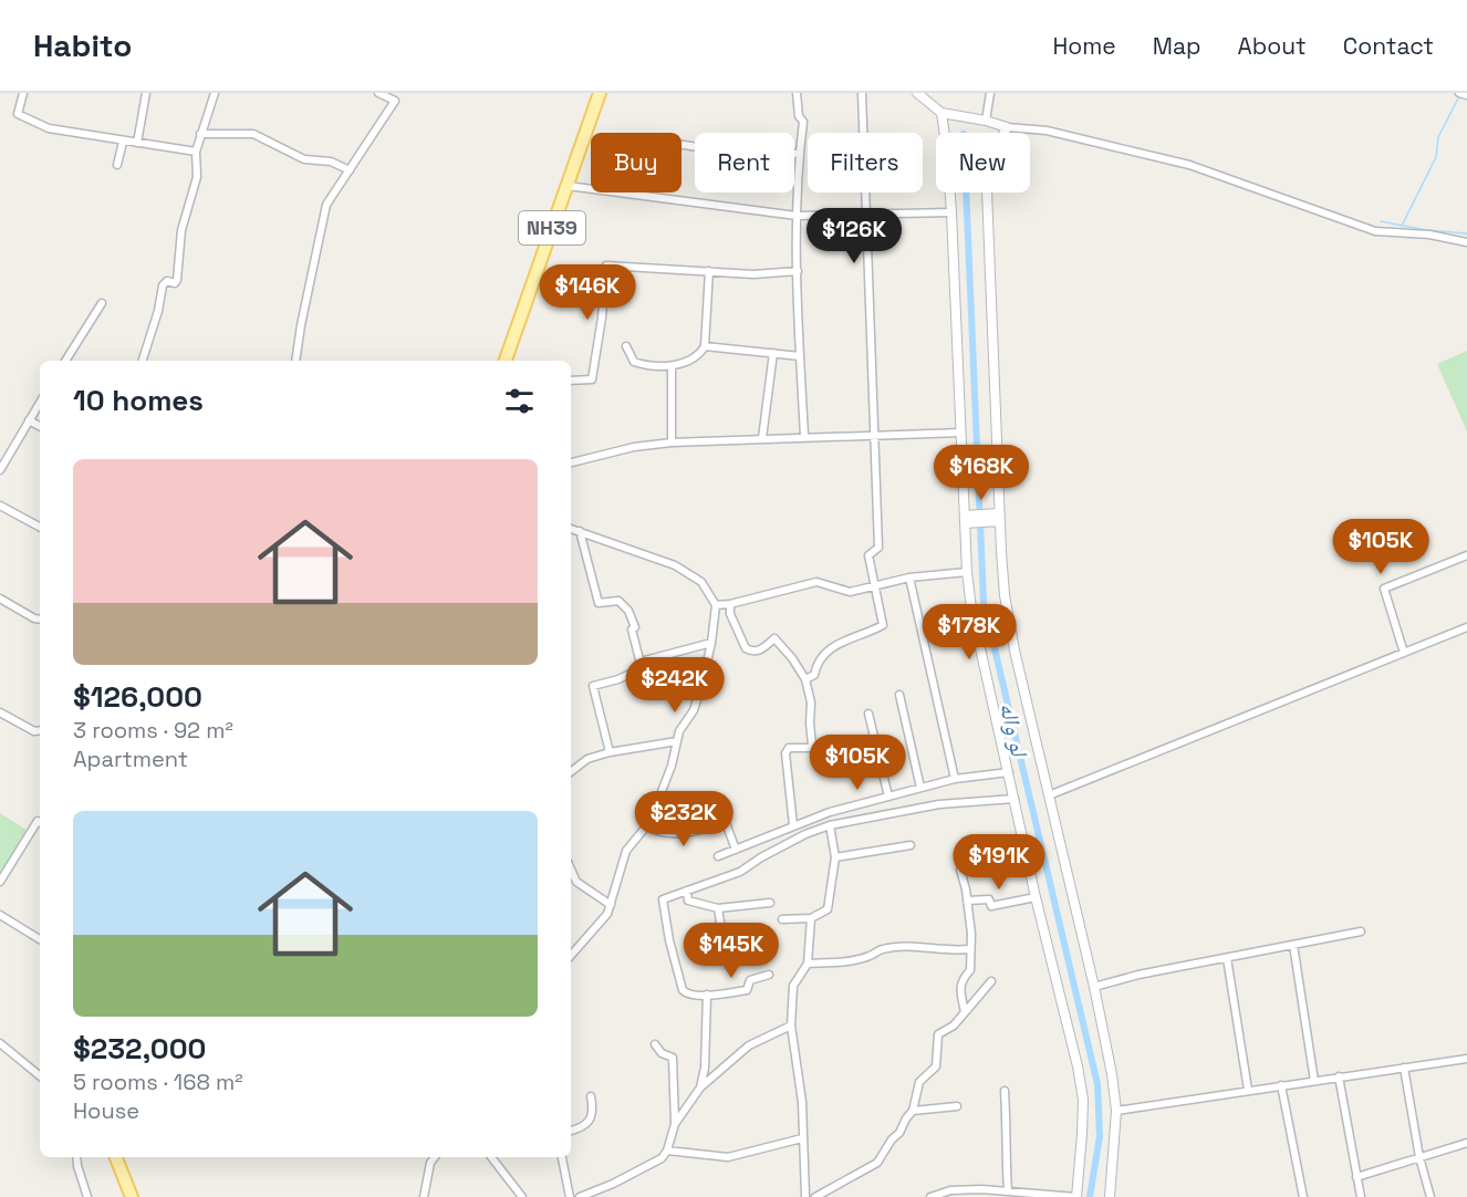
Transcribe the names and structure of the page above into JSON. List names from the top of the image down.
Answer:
{
  "streets": {
    "main road": ["NH39"]
  },
  "water": ["لو واله"],
  "page": {
    "header": "Habito",
    "nav": [
      "Home",
      "Map",
      "About",
      "Contact"
    ],
    "chip": [
      "Buy",
      "Rent",
      "Filters",
      "New"
    ],
    "price": [
      "$126K",
      "$146K",
      "$168K",
      "$105K",
      "$178K",
      "$242K",
      "$105K",
      "$232K",
      "$191K",
      "$145K"
    ],
    "heading": "10 homes",
    "list": [
      {
        "name": "$126,000",
        "note": "3 rooms · 92 m² · Apartment"
      },
      {
        "name": "$232,000",
        "note": "5 rooms · 168 m² · House"
      }
    ]
  }
}
